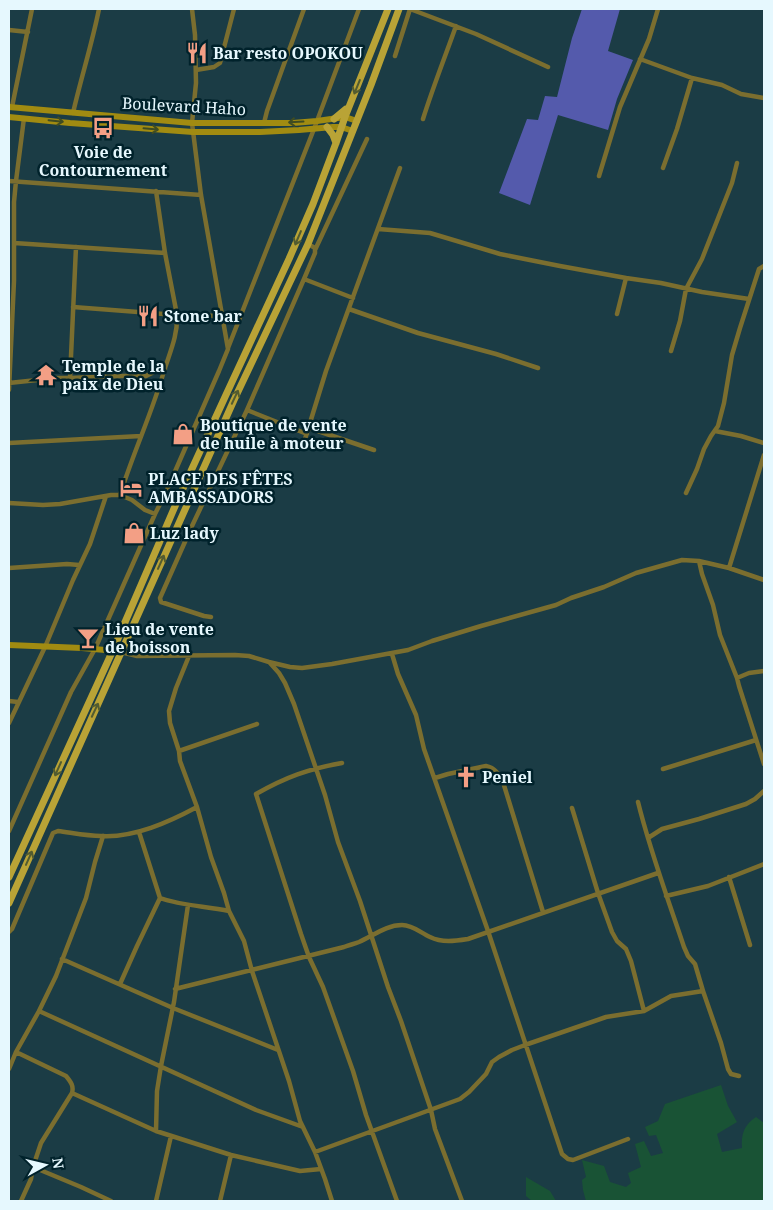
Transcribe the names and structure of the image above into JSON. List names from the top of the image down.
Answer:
{
  "streets": {
    "main road": ["Boulevard Haho"]
  },
  "places": {
    "restaurant": ["Bar resto OPOKOU", "Stone bar"],
    "bus stop": ["Voie de Contournement"],
    "temple": ["Temple de la paix de Dieu"],
    "shop": ["Boutique de vente de huile à moteur", "Luz lady"],
    "hotel": ["PLACE DES FÊTES AMBASSADORS"],
    "bar": ["Lieu de vente de boisson"],
    "church": ["Peniel"]
  },
  "north": "right"
}
